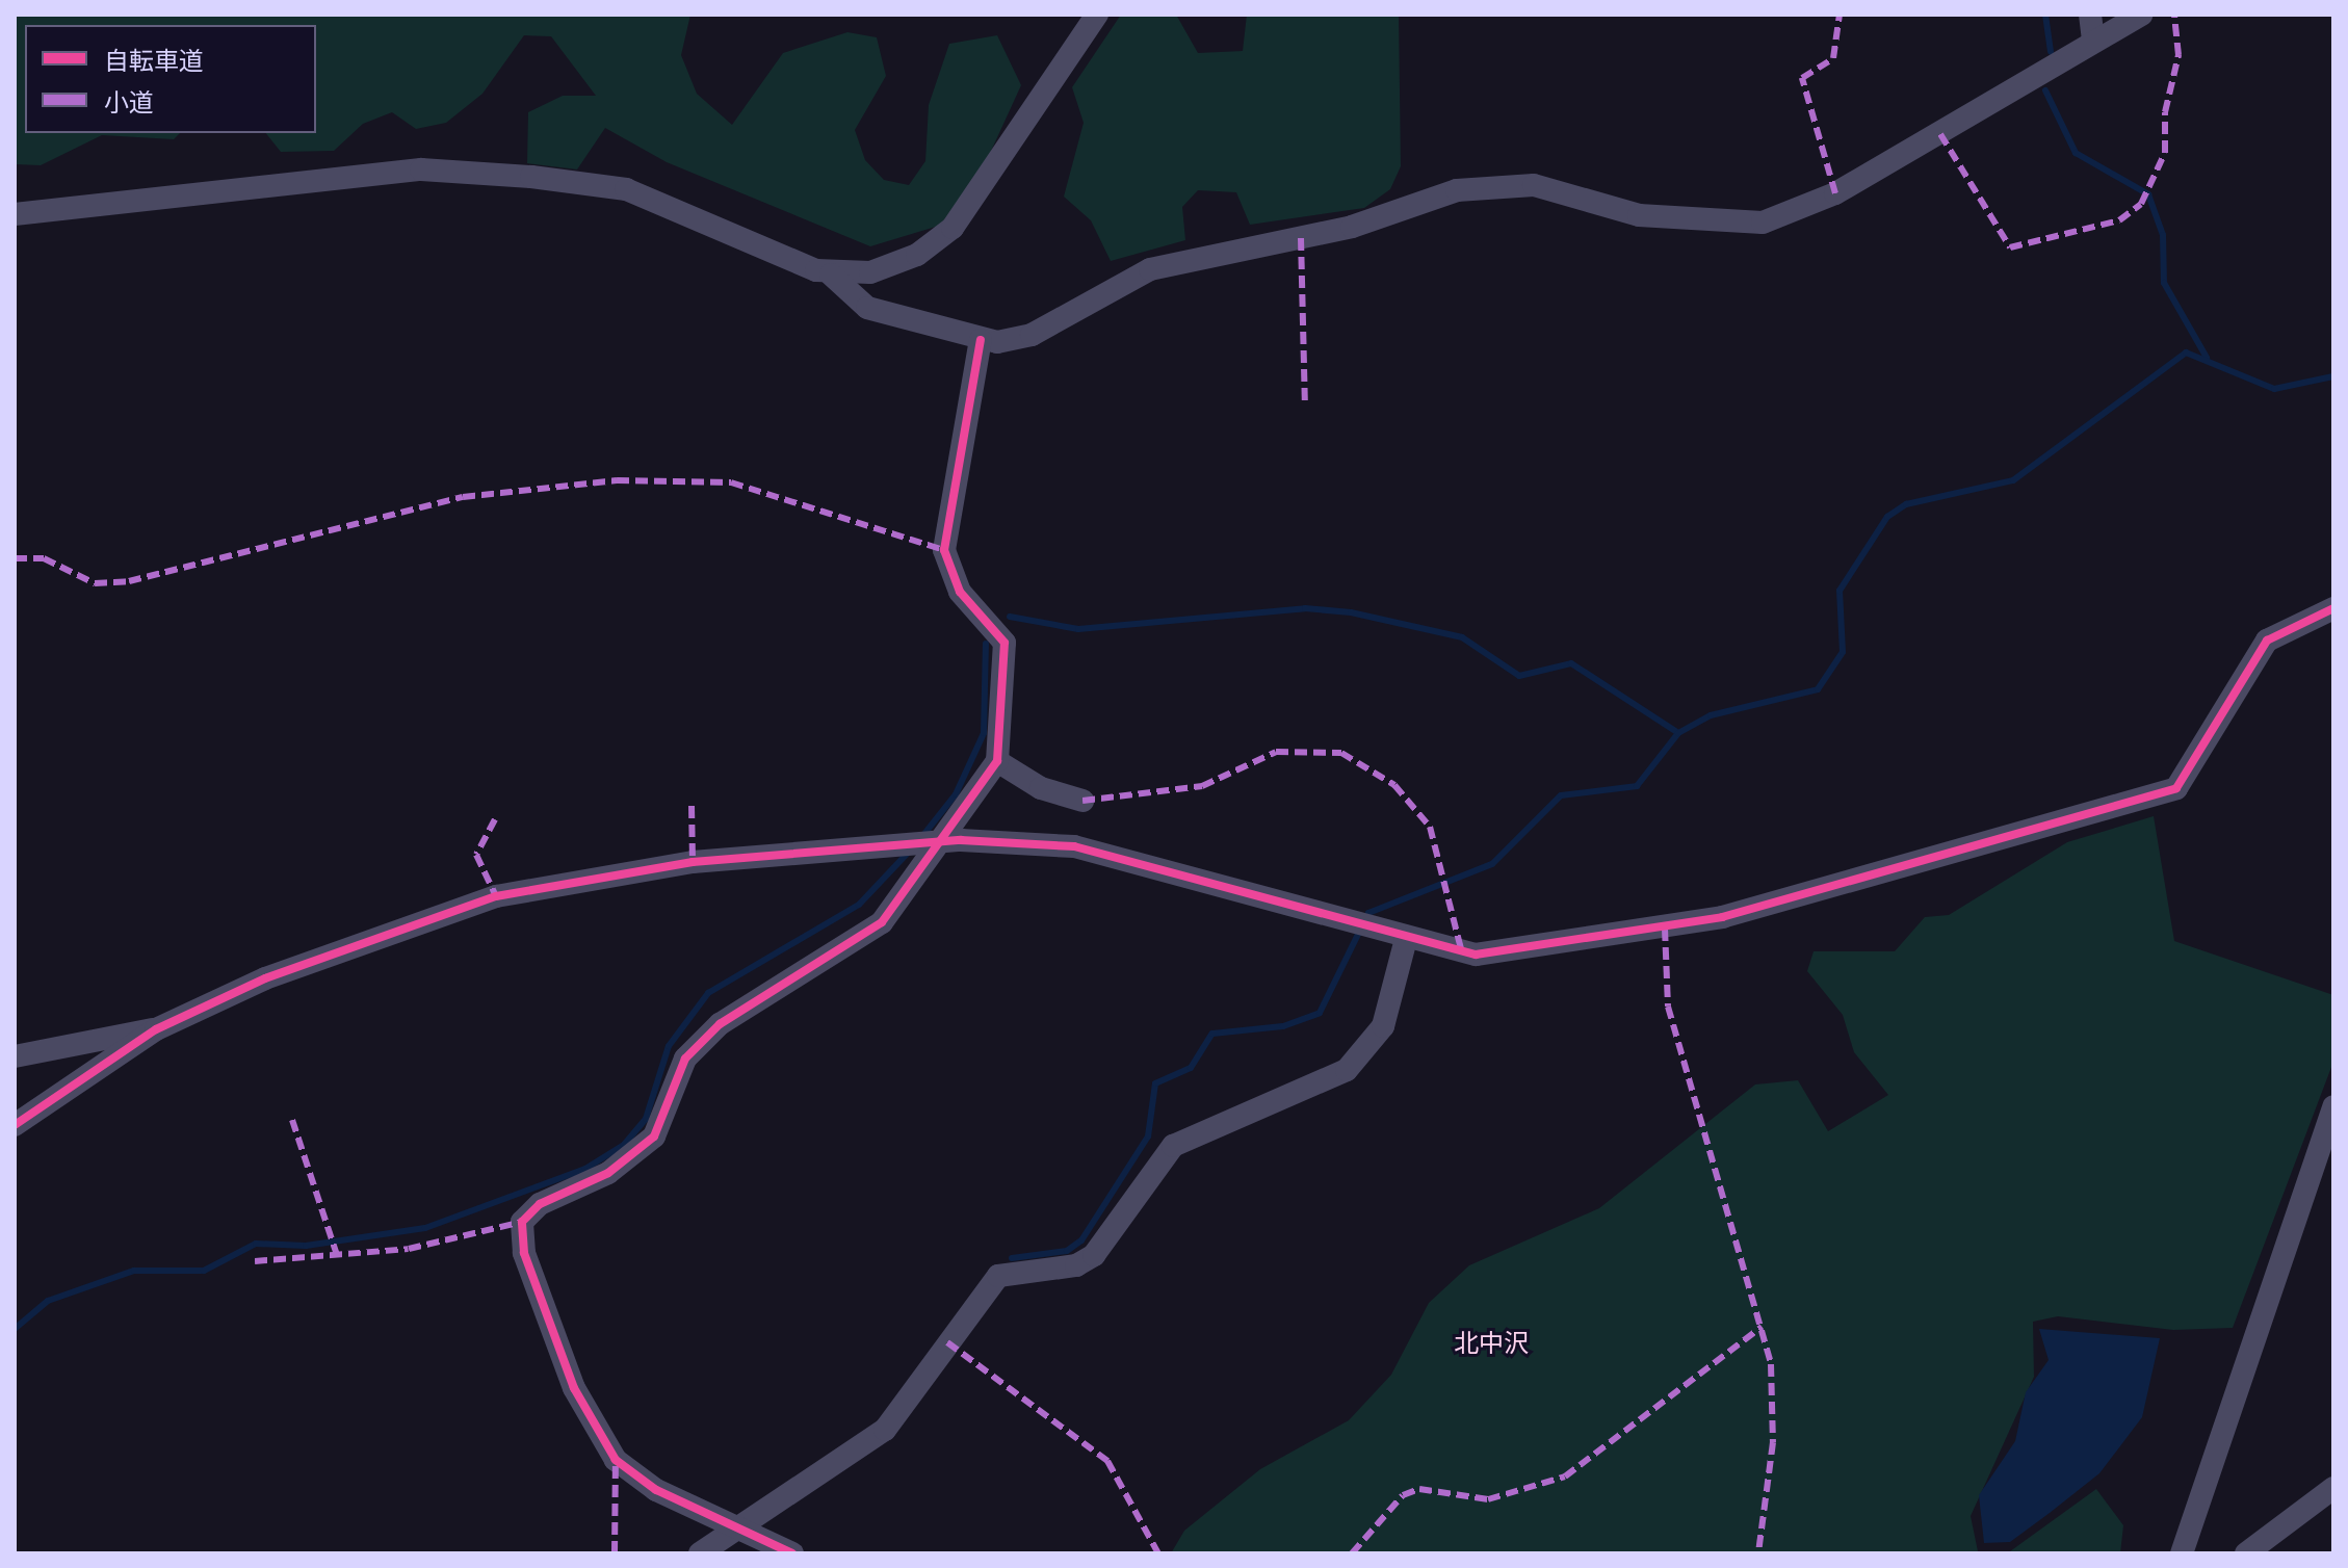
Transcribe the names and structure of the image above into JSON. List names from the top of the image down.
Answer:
{
  "districts": ["北中沢"],
  "legend": ["自転車道", "小道"]
}
